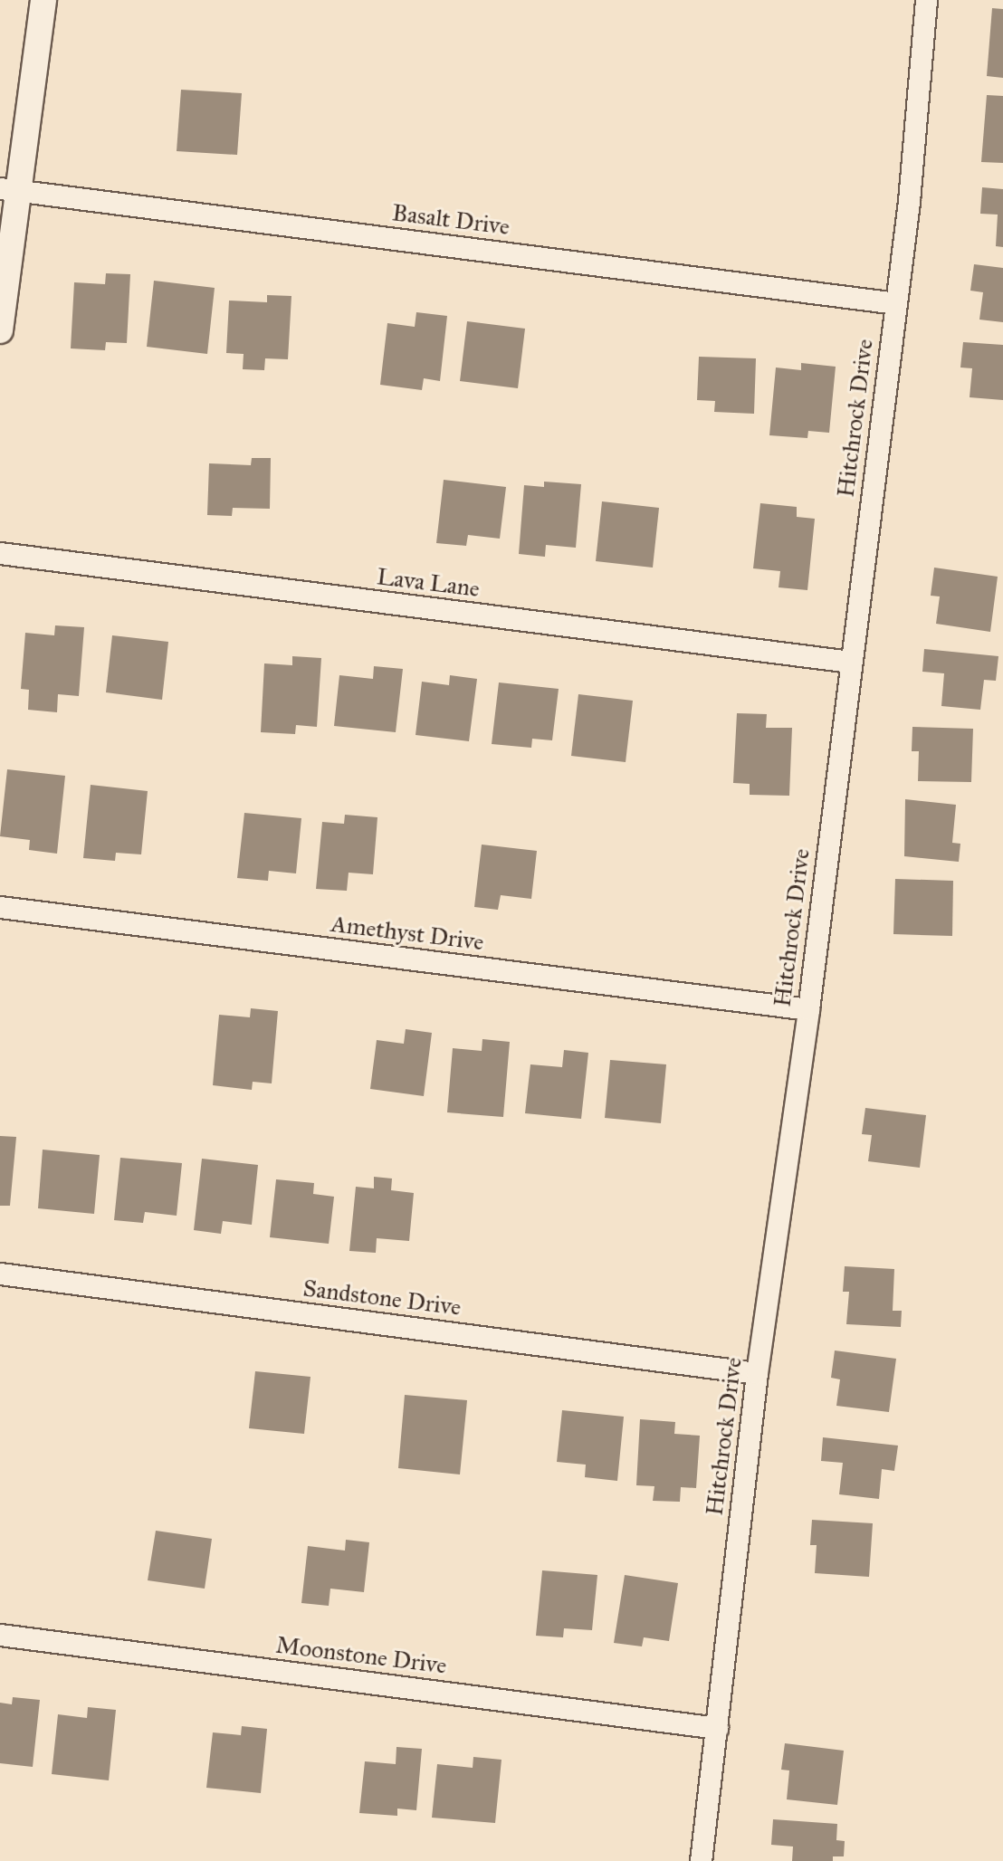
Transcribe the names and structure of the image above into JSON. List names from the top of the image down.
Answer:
{
  "streets": {
    "street": [
      "Basalt Drive",
      "Hitchrock Drive",
      "Lava Lane",
      "Amethyst Drive",
      "Sandstone Drive",
      "Moonstone Drive"
    ]
  },
  "crossings": [
    ["Basalt Drive", "Hitchrock Drive"],
    ["Hitchrock Drive", "Lava Lane"],
    ["Hitchrock Drive", "Amethyst Drive"],
    ["Hitchrock Drive", "Sandstone Drive"],
    ["Hitchrock Drive", "Moonstone Drive"]
  ]
}
